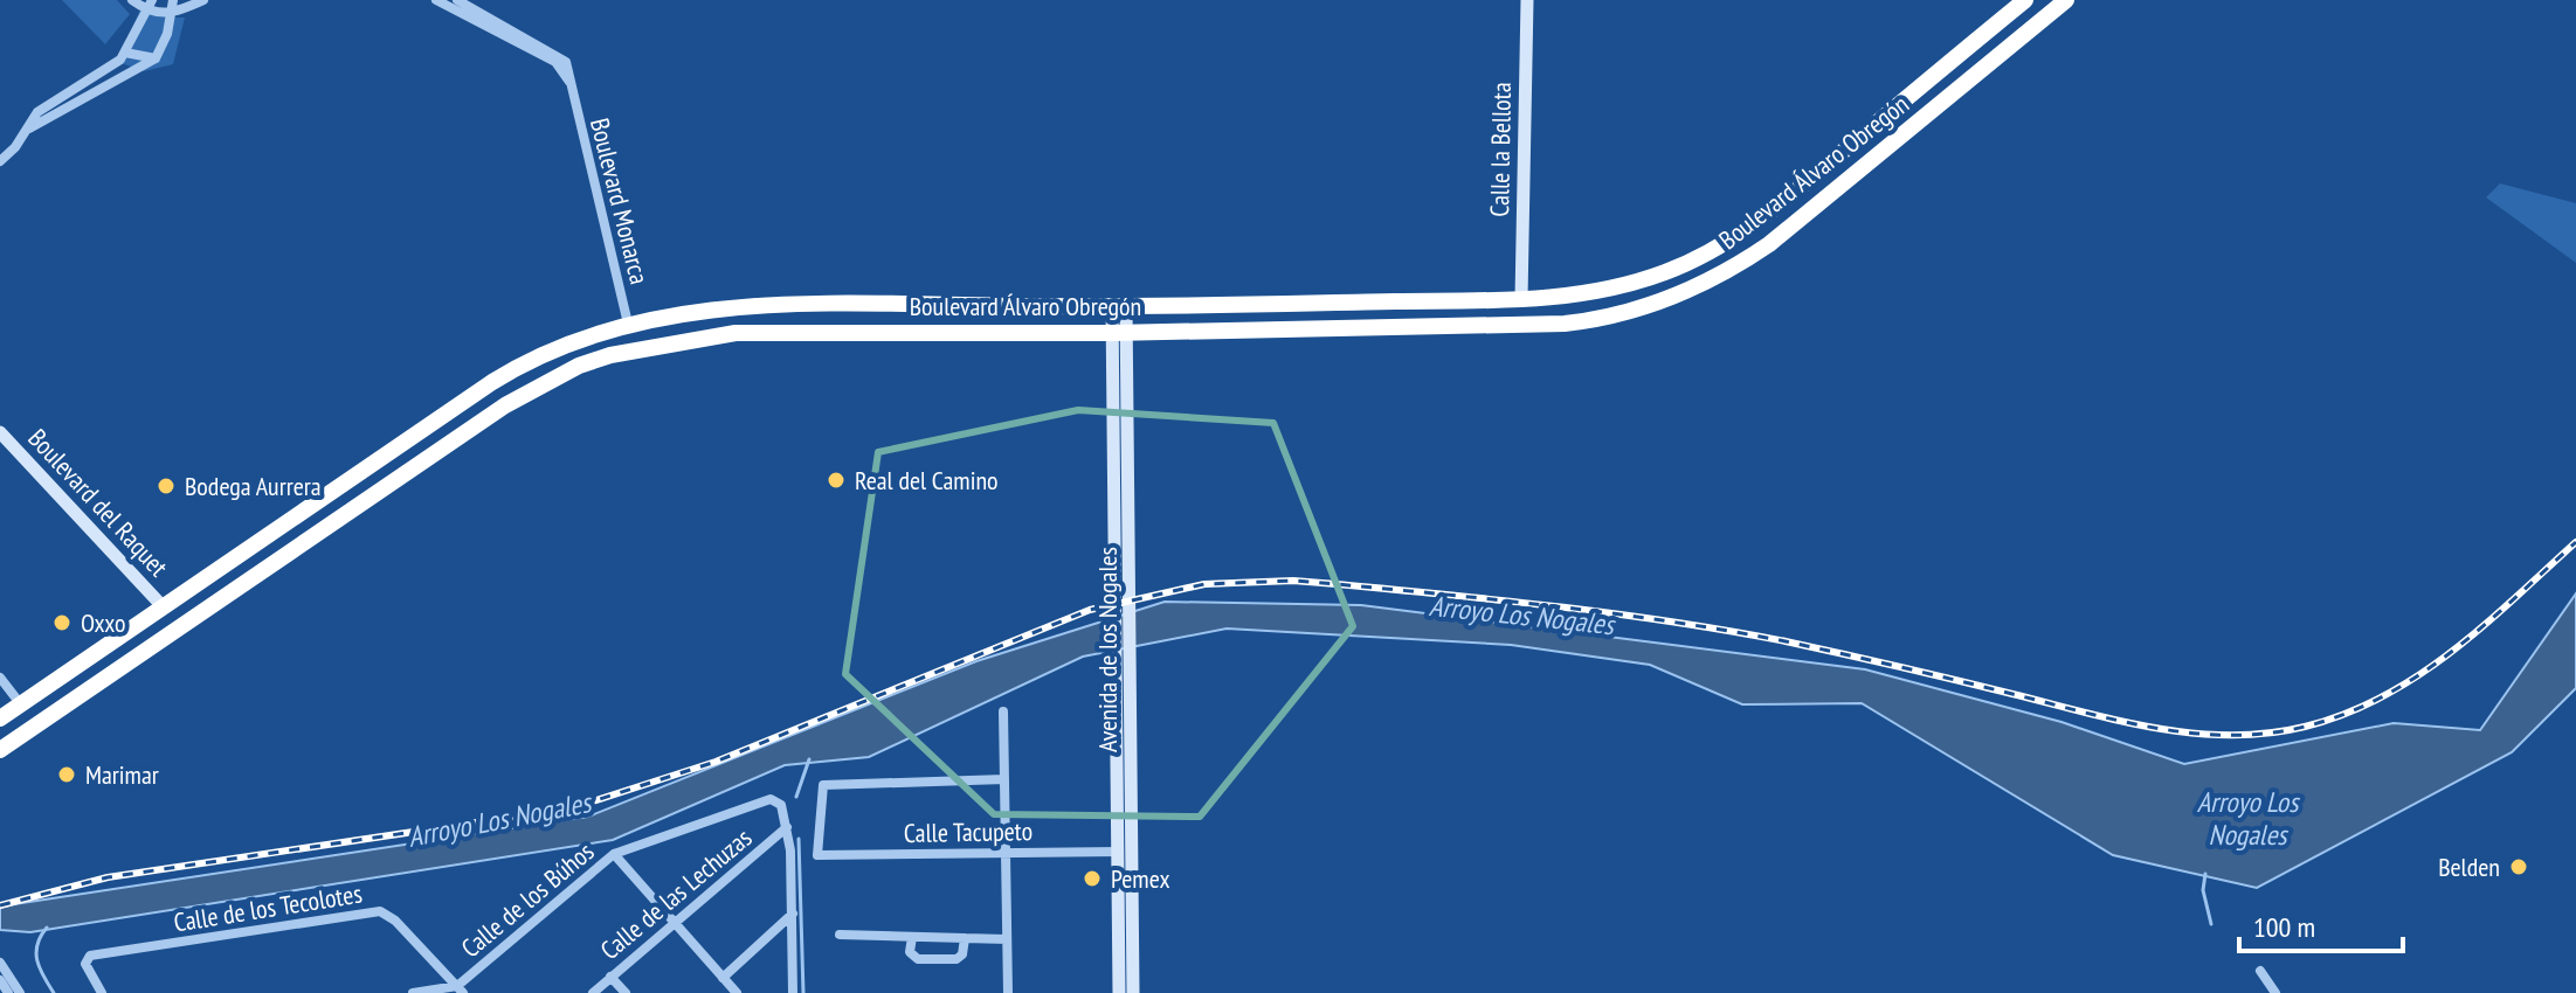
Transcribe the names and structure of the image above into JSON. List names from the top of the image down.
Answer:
{
  "streets": {
    "highway": ["Boulevard Álvaro Obregón"],
    "main road": ["Calle la Bellota", "Boulevard del Raquet", "Avenida de los Nogales"],
    "street": [
      "Boulevard Monarca",
      "Calle Tacupeto",
      "Calle de las Lechuzas",
      "Calle de los Búhos",
      "Calle de los Tecolotes"
    ]
  },
  "crossings": [
    ["Calle la Bellota", "Boulevard Álvaro Obregón"],
    ["Boulevard Álvaro Obregón", "Boulevard Monarca"],
    ["Boulevard Álvaro Obregón", "Boulevard del Raquet"],
    ["Boulevard Álvaro Obregón", "Avenida de los Nogales"],
    ["Avenida de los Nogales", "Calle Tacupeto"],
    ["Calle de las Lechuzas", "Calle de los Búhos"],
    ["Calle de los Búhos", "Calle de los Tecolotes"]
  ],
  "water": ["Arroyo Los Nogales"],
  "places": [
    "Real del Camino",
    "Bodega Aurrera",
    "Oxxo",
    "Marimar",
    "Belden",
    "Pemex"
  ],
  "scale_bar": "100 m"
}
